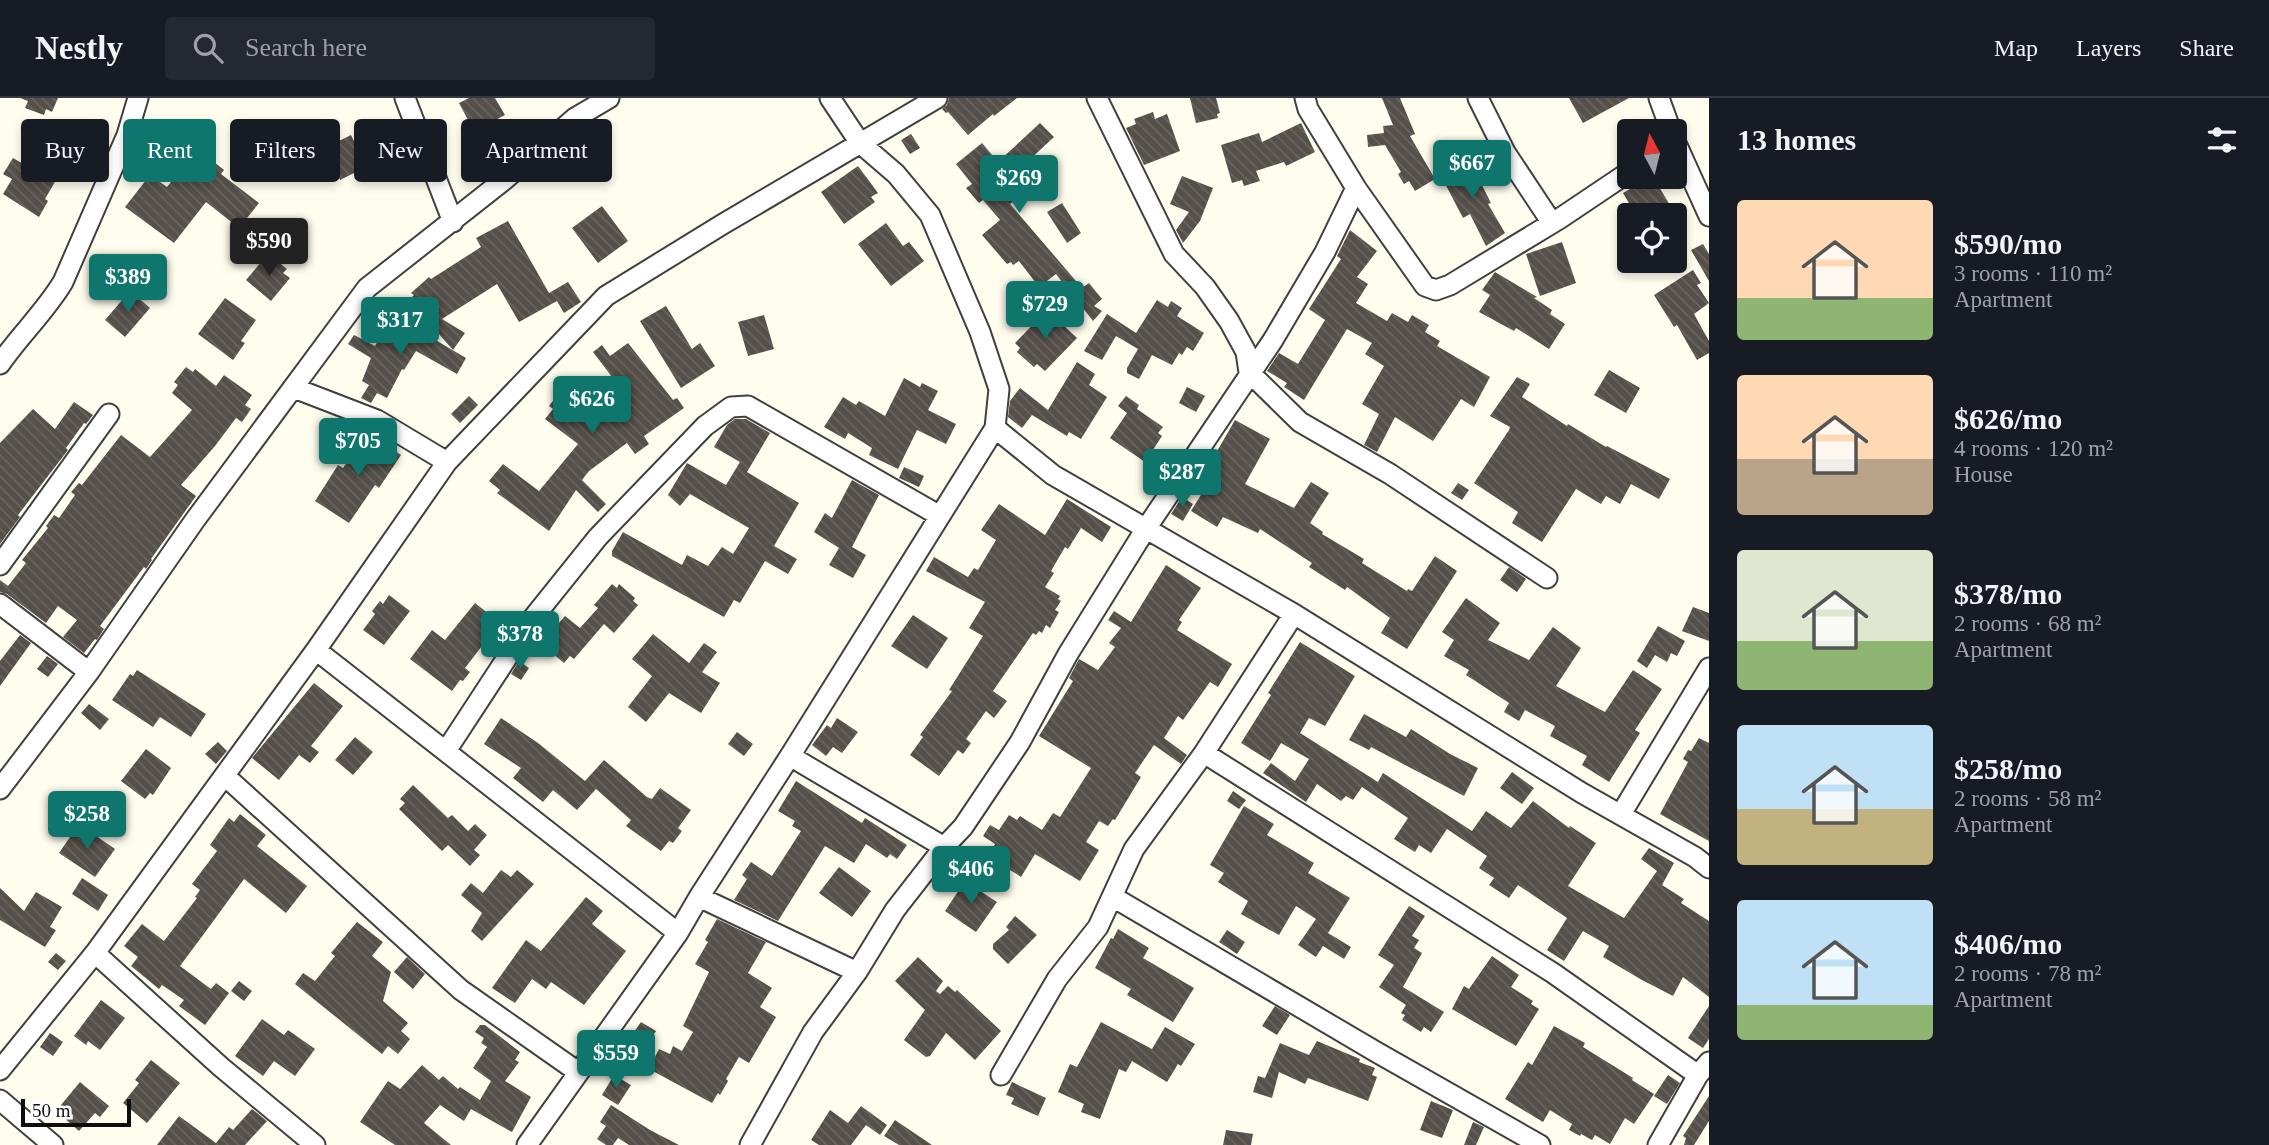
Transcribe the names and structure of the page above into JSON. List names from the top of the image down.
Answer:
{
  "scale_bar": "50 m",
  "north": "top",
  "page": {
    "header": "Nestly",
    "search": "Search here",
    "nav": ["Map", "Layers", "Share"],
    "heading": "13 homes",
    "chip": [
      "Buy",
      "Rent",
      "Filters",
      "New",
      "Apartment"
    ],
    "price": [
      "$667",
      "$269",
      "$590",
      "$389",
      "$729",
      "$317",
      "$626",
      "$705",
      "$287",
      "$378",
      "$258",
      "$406",
      "$559"
    ],
    "list": [
      {
        "name": "$590/mo",
        "note": "3 rooms · 110 m² · Apartment"
      },
      {
        "name": "$626/mo",
        "note": "4 rooms · 120 m² · House"
      },
      {
        "name": "$378/mo",
        "note": "2 rooms · 68 m² · Apartment"
      },
      {
        "name": "$258/mo",
        "note": "2 rooms · 58 m² · Apartment"
      },
      {
        "name": "$406/mo",
        "note": "2 rooms · 78 m² · Apartment"
      }
    ],
    "scale": "50 m"
  }
}
